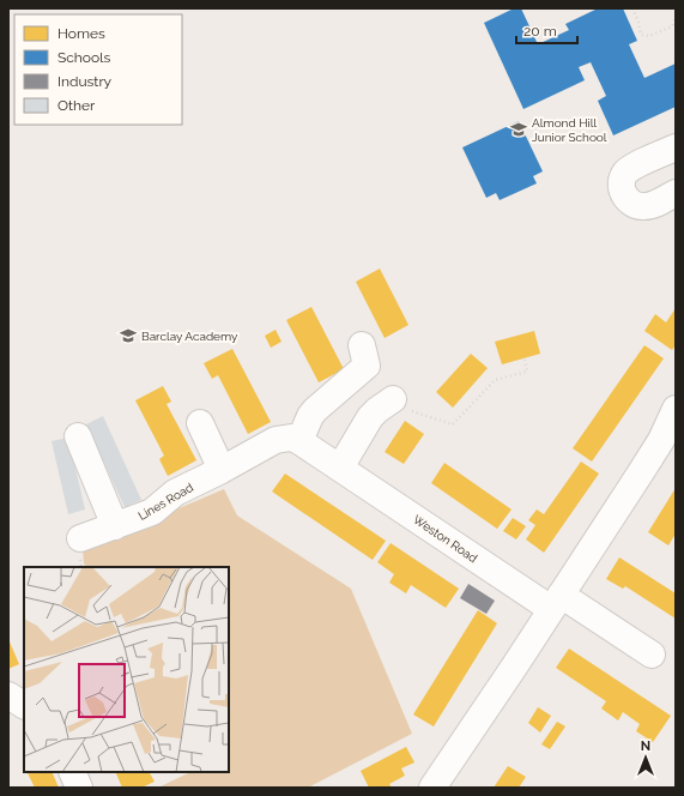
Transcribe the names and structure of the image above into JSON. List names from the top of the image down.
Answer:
{
  "streets": {
    "street": ["Lines Road", "Weston Road"]
  },
  "crossings": [
    ["Lines Road", "Weston Road"]
  ],
  "places": {
    "school or university": ["Almond Hill Junior School", "Barclay Academy"]
  },
  "legend": [
    "Homes",
    "Schools",
    "Industry",
    "Other"
  ],
  "scale_bar": "20 m",
  "north": "top"
}
